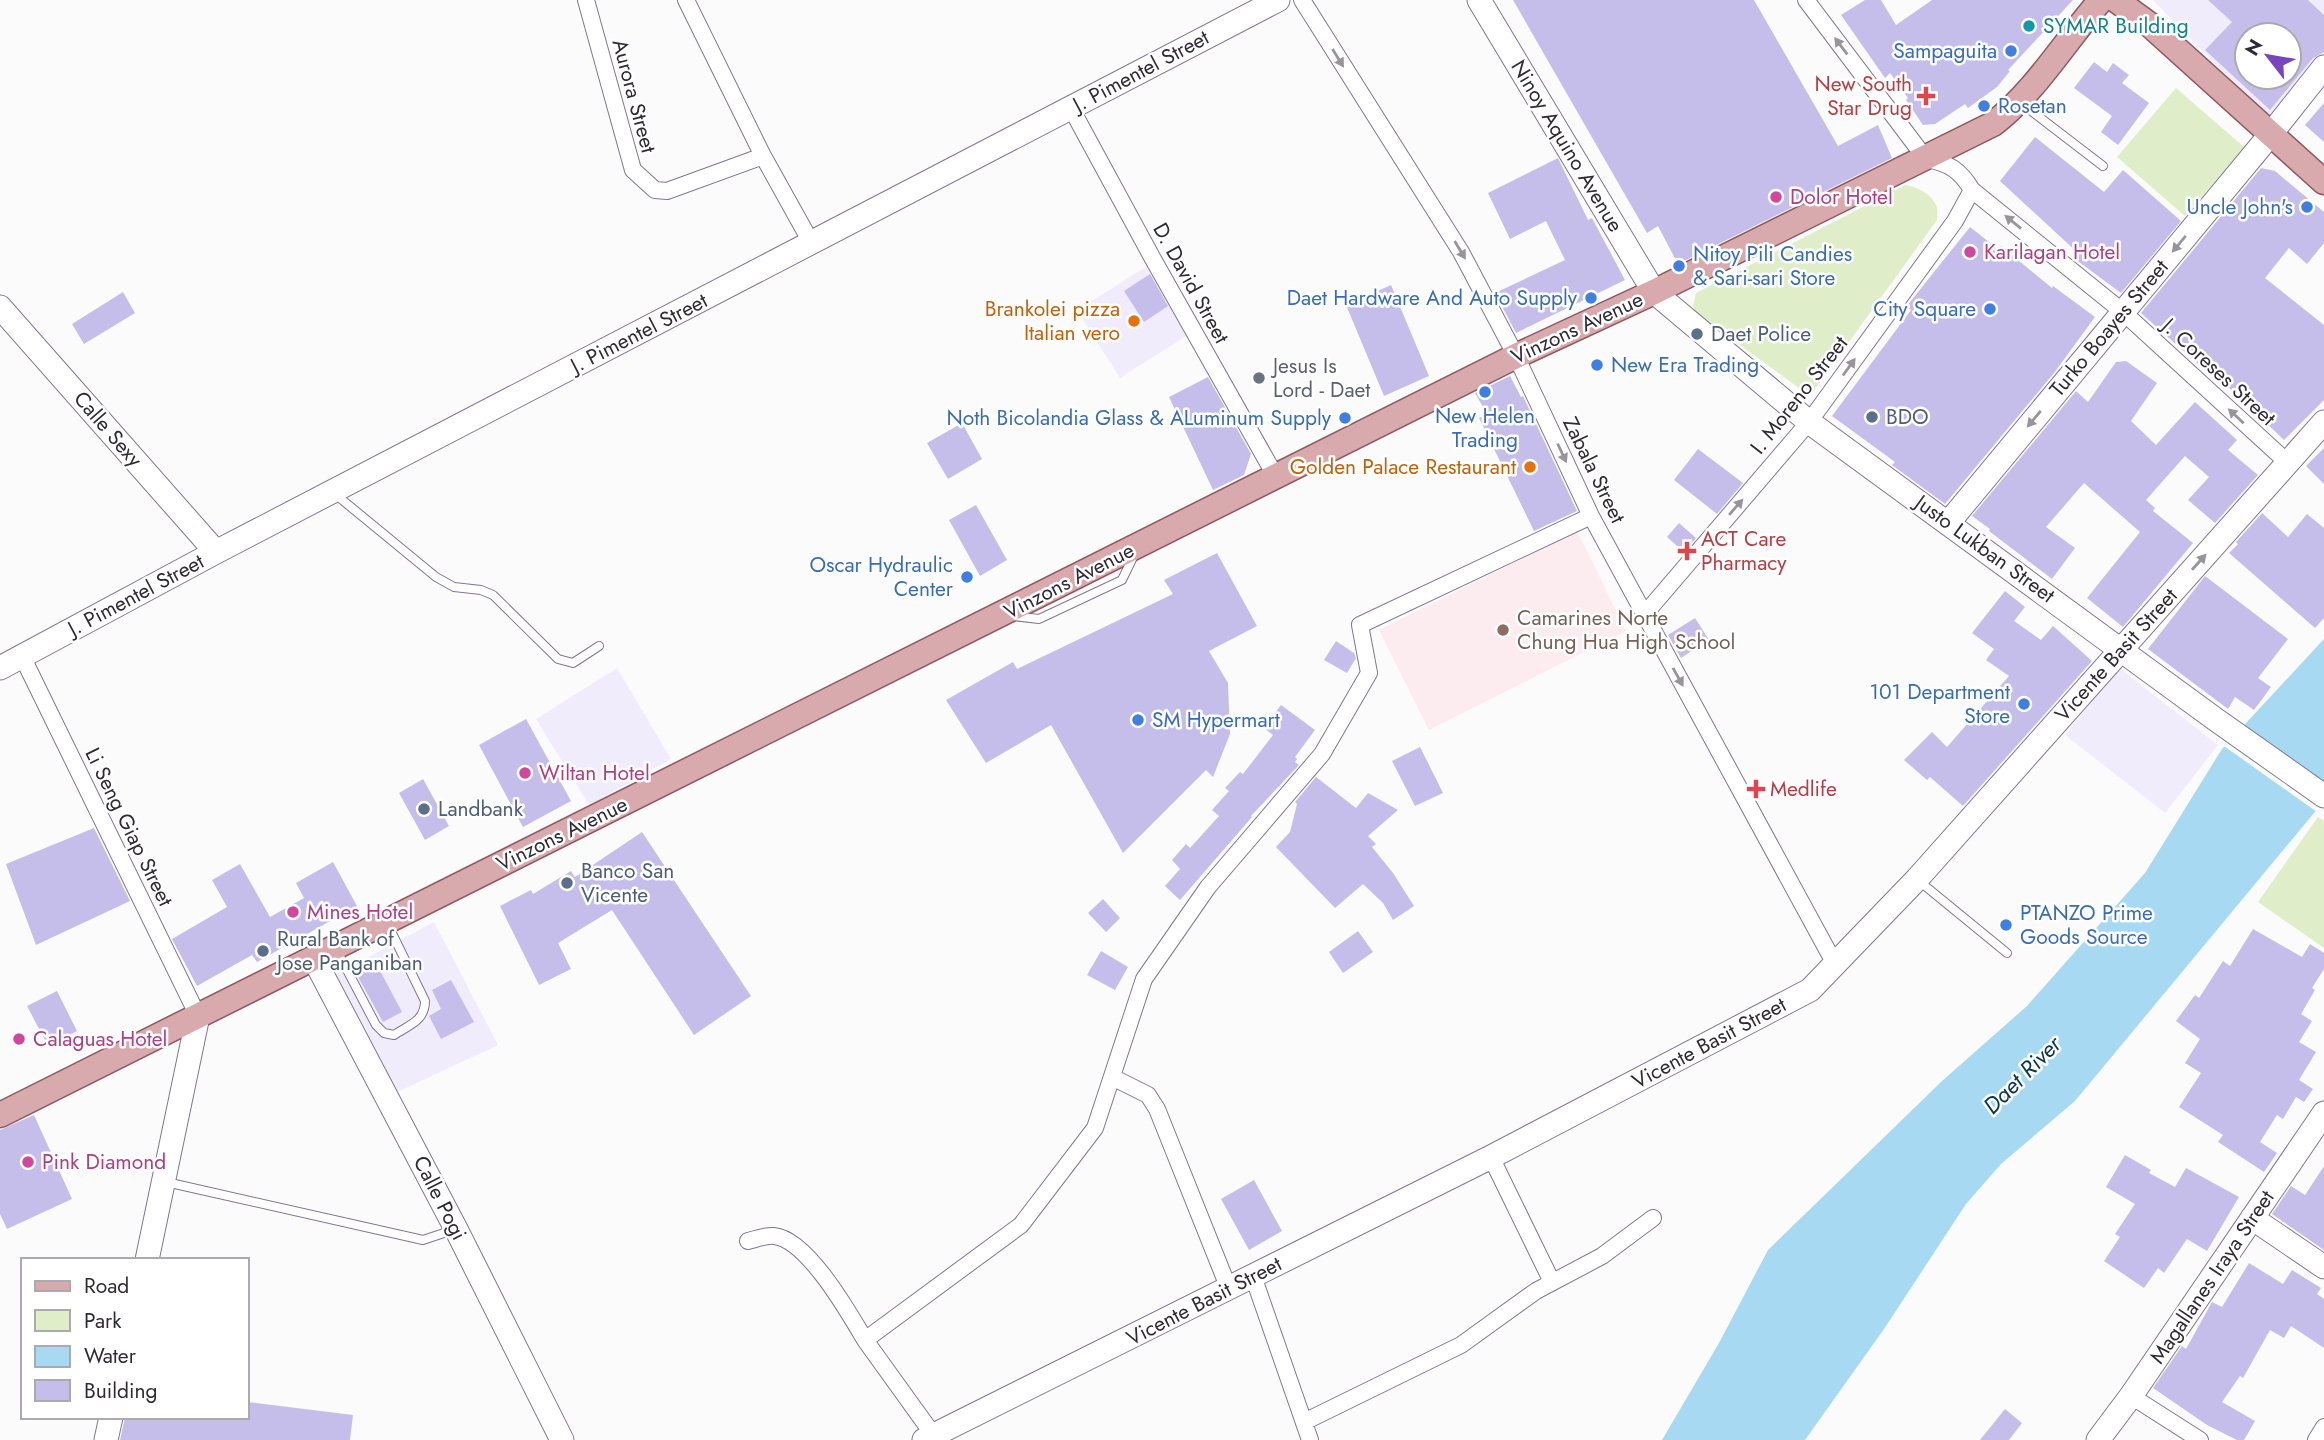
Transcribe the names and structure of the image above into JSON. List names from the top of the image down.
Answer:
{
  "streets": {
    "main road": ["Vinzons Avenue"],
    "street": [
      "J. Pimentel Street",
      "Aurora Street",
      "Ninoy Aquino Avenue",
      "D. David Street",
      "Turko Boayes Street",
      "J. Coreses Street",
      "I. Moreno Street",
      "Calle Sexy",
      "Zabala Street",
      "Justo Lukban Street",
      "Vicente Basit Street",
      "Li Seng Giap Street",
      "Calle Pogi",
      "Magallanes Iraya Street"
    ]
  },
  "crossings": [
    ["J. Pimentel Street", "D. David Street"],
    ["J. Pimentel Street", "Calle Sexy"],
    ["J. Pimentel Street", "Li Seng Giap Street"],
    ["Ninoy Aquino Avenue", "Vinzons Avenue"],
    ["Ninoy Aquino Avenue", "Justo Lukban Street"],
    ["D. David Street", "Vinzons Avenue"],
    ["Vinzons Avenue", "J. Coreses Street"],
    ["Vinzons Avenue", "Zabala Street"],
    ["Vinzons Avenue", "Justo Lukban Street"],
    ["Vinzons Avenue", "Li Seng Giap Street"],
    ["Vinzons Avenue", "Calle Pogi"],
    ["Turko Boayes Street", "J. Coreses Street"],
    ["Turko Boayes Street", "Justo Lukban Street"],
    ["J. Coreses Street", "I. Moreno Street"],
    ["J. Coreses Street", "Vicente Basit Street"],
    ["I. Moreno Street", "Zabala Street"],
    ["I. Moreno Street", "Justo Lukban Street"],
    ["Zabala Street", "Vicente Basit Street"],
    ["Justo Lukban Street", "Vicente Basit Street"]
  ],
  "one_way": [
    "Turko Boayes Street",
    "J. Coreses Street",
    "I. Moreno Street",
    "Zabala Street"
  ],
  "water": ["Daet River"],
  "places": {
    "other": [
      "SYMAR Building",
      "Sampaguita",
      "Rosetan",
      "Dolor Hotel",
      "Uncle John's",
      "Karilagan Hotel",
      "Nitoy Pili Candies & Sari-sari Store",
      "Daet Hardware And Auto Supply",
      "City Square",
      "Brankolei pizza Italian vero",
      "Daet Police",
      "New Era Trading",
      "Jesus Is Lord - Daet",
      "New Helen Trading",
      "BDO",
      "Noth Bicolandia Glass & ALuminum Supply",
      "Golden Palace Restaurant",
      "Oscar Hydraulic Center",
      "Camarines Norte Chung Hua High School",
      "101 Department Store",
      "SM Hypermart",
      "Wiltan Hotel",
      "Landbank",
      "Banco San Vicente",
      "Mines Hotel",
      "PTANZO Prime Goods Source",
      "Rural Bank of Jose Panganiban",
      "Calaguas Hotel",
      "Pink Diamond"
    ],
    "health": ["New South Star Drug", "ACT Care Pharmacy", "Medlife"]
  },
  "legend": [
    "Road",
    "Park",
    "Water",
    "Building"
  ],
  "north": "top left"
}
